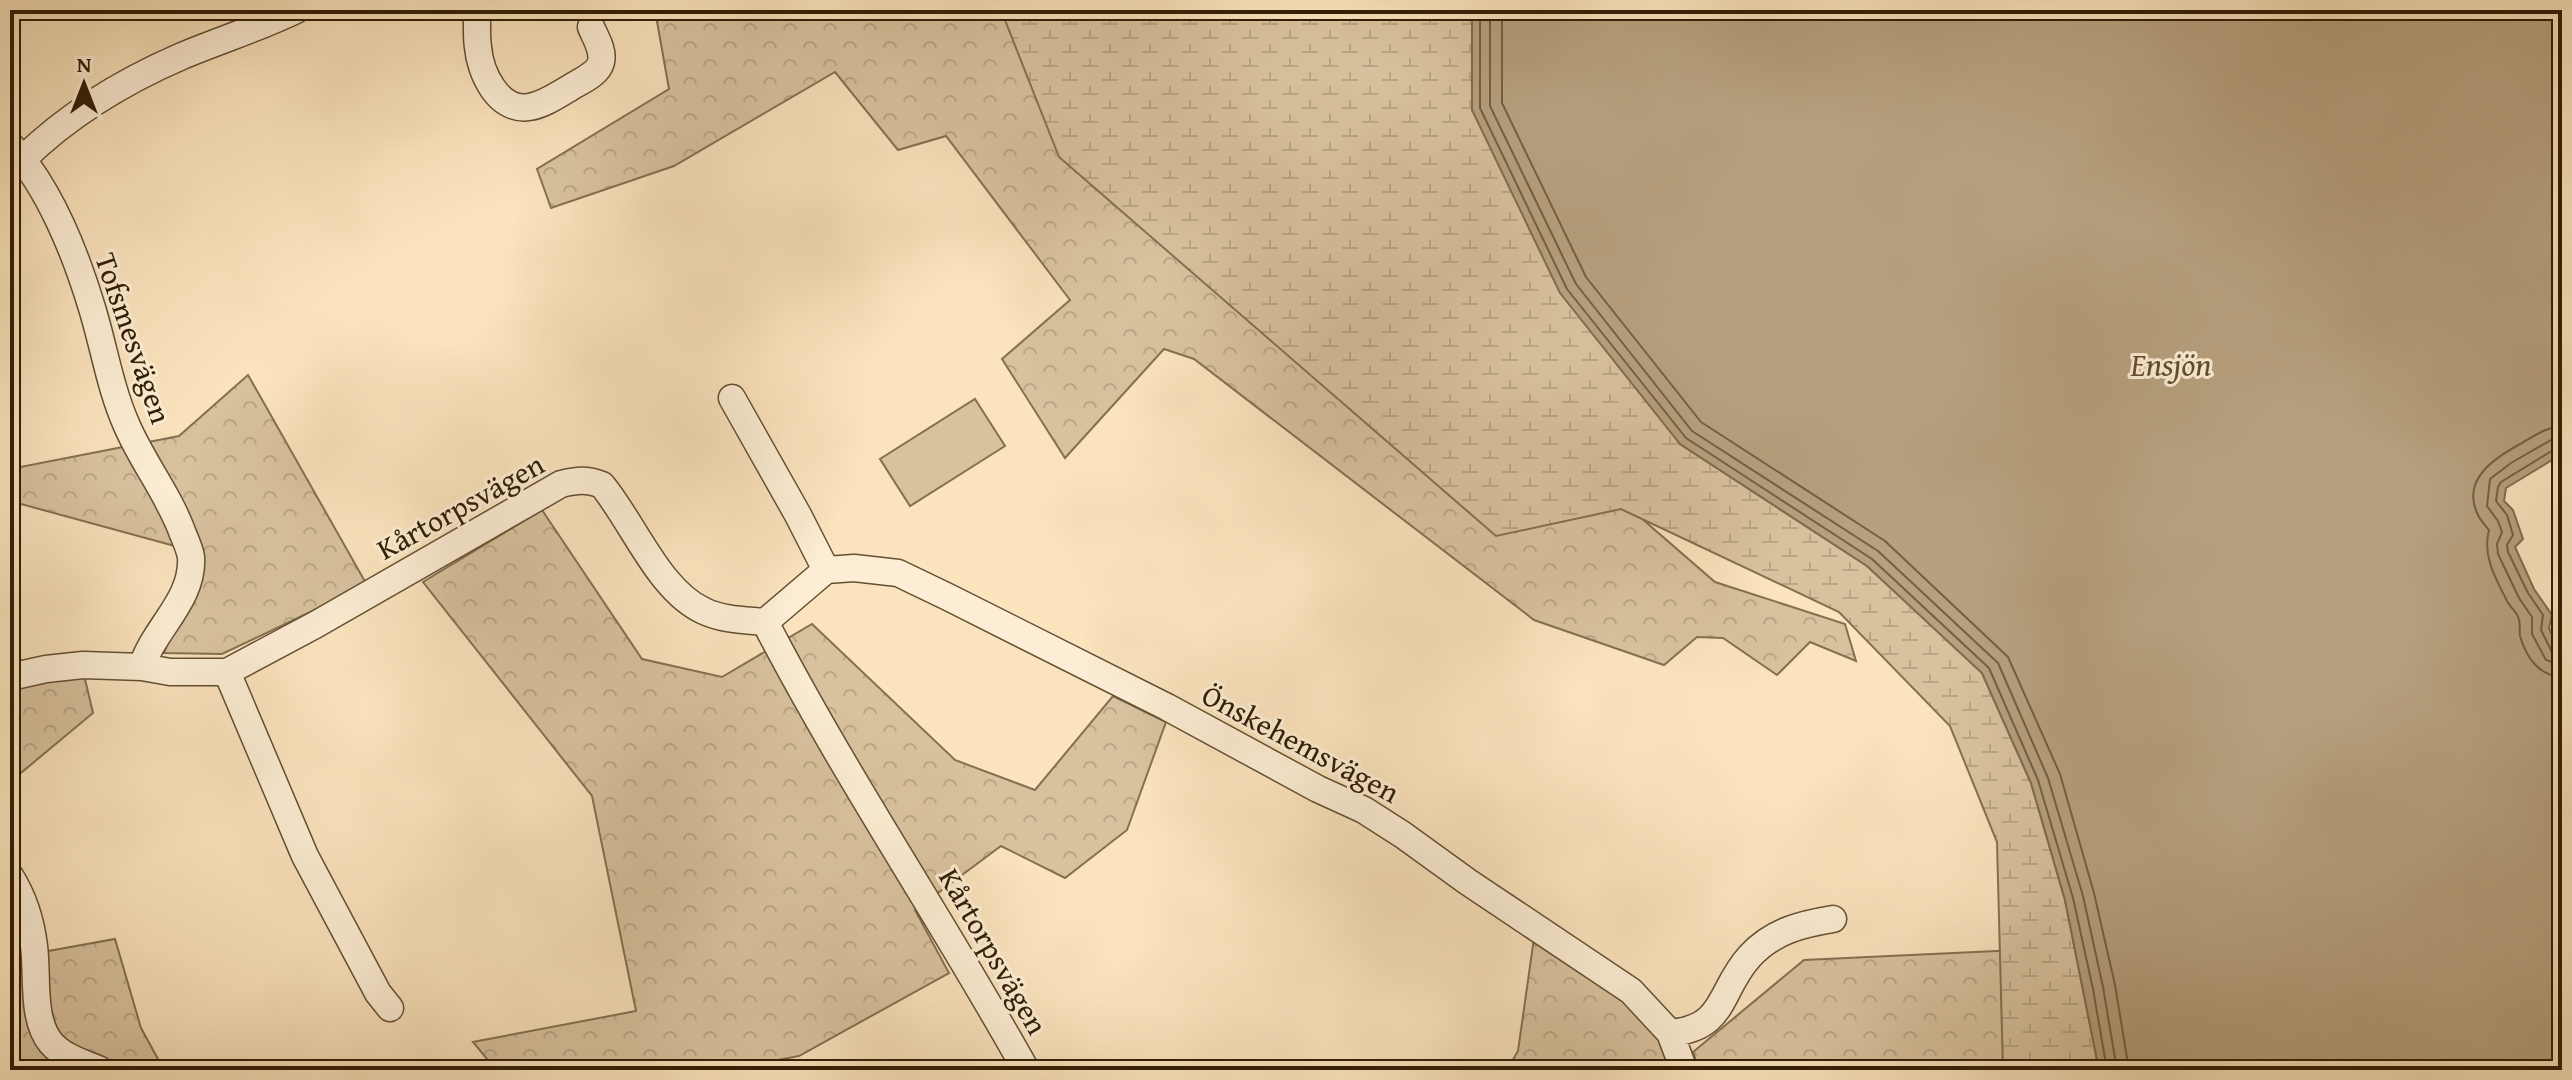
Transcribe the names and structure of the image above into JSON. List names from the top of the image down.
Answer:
{
  "streets": {
    "street": ["Tofsmesvägen", "Kårtorpsvägen", "Önskehemsvägen"]
  },
  "crossings": [
    ["Tofsmesvägen", "Kårtorpsvägen"]
  ],
  "water": ["Ensjön"],
  "north": "top"
}
